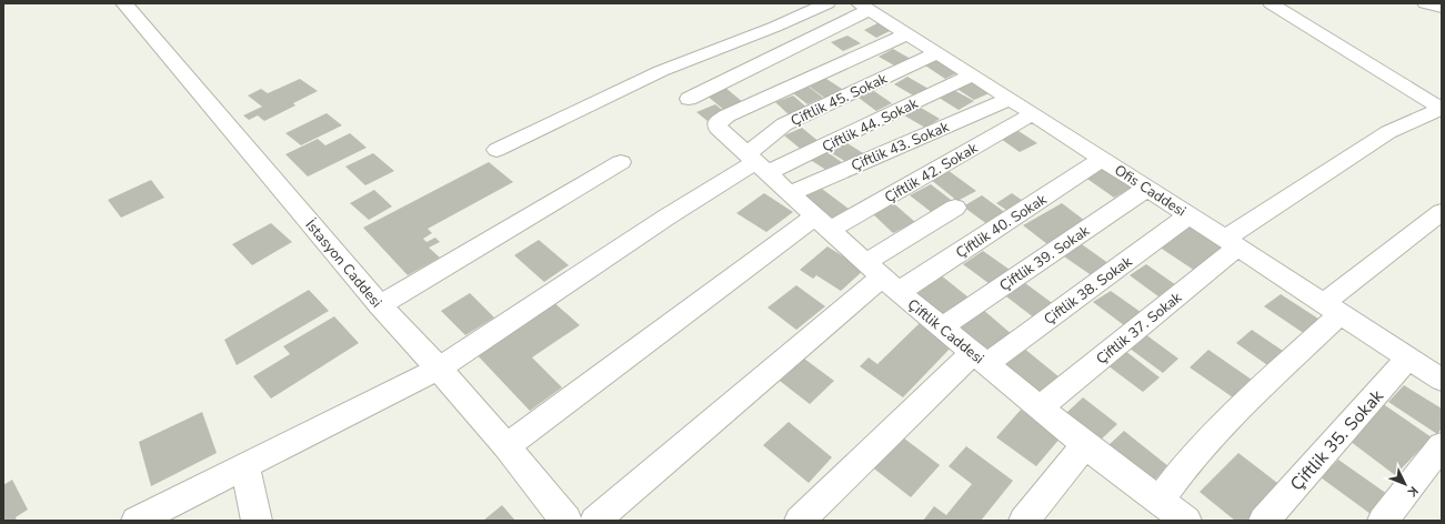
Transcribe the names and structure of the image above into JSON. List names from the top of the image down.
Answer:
{
  "streets": {
    "main road": ["İstasyon Caddesi"],
    "street": [
      "Çiftlik 45. Sokak",
      "Çiftlik 44. Sokak",
      "Çiftlik 43. Sokak",
      "Çiftlik 42. Sokak",
      "Ofis Caddesi",
      "Çiftlik 40. Sokak",
      "Çiftlik 39. Sokak",
      "Çiftlik 38. Sokak",
      "Çiftlik 37. Sokak",
      "Çiftlik Caddesi",
      "Çiftlik 35. Sokak"
    ]
  },
  "crossings": [
    ["Çiftlik 45. Sokak", "Çiftlik 44. Sokak"],
    ["Çiftlik 45. Sokak", "Ofis Caddesi"],
    ["Çiftlik 45. Sokak", "Çiftlik Caddesi"],
    ["Çiftlik 44. Sokak", "Ofis Caddesi"],
    ["Çiftlik 44. Sokak", "Çiftlik Caddesi"],
    ["Çiftlik 43. Sokak", "Ofis Caddesi"],
    ["Çiftlik 43. Sokak", "Çiftlik Caddesi"],
    ["Çiftlik 42. Sokak", "Ofis Caddesi"],
    ["Çiftlik 42. Sokak", "İstasyon Caddesi"],
    ["Çiftlik 42. Sokak", "Çiftlik Caddesi"],
    ["Ofis Caddesi", "Çiftlik 40. Sokak"],
    ["Ofis Caddesi", "Çiftlik 39. Sokak"],
    ["Ofis Caddesi", "Çiftlik 38. Sokak"],
    ["Ofis Caddesi", "Çiftlik 37. Sokak"],
    ["Ofis Caddesi", "Çiftlik Caddesi"],
    ["Ofis Caddesi", "Çiftlik 35. Sokak"],
    ["Çiftlik 40. Sokak", "Çiftlik Caddesi"],
    ["Çiftlik 39. Sokak", "Çiftlik Caddesi"],
    ["Çiftlik 38. Sokak", "Çiftlik Caddesi"],
    ["Çiftlik 37. Sokak", "Çiftlik Caddesi"]
  ],
  "north": "bottom right"
}
